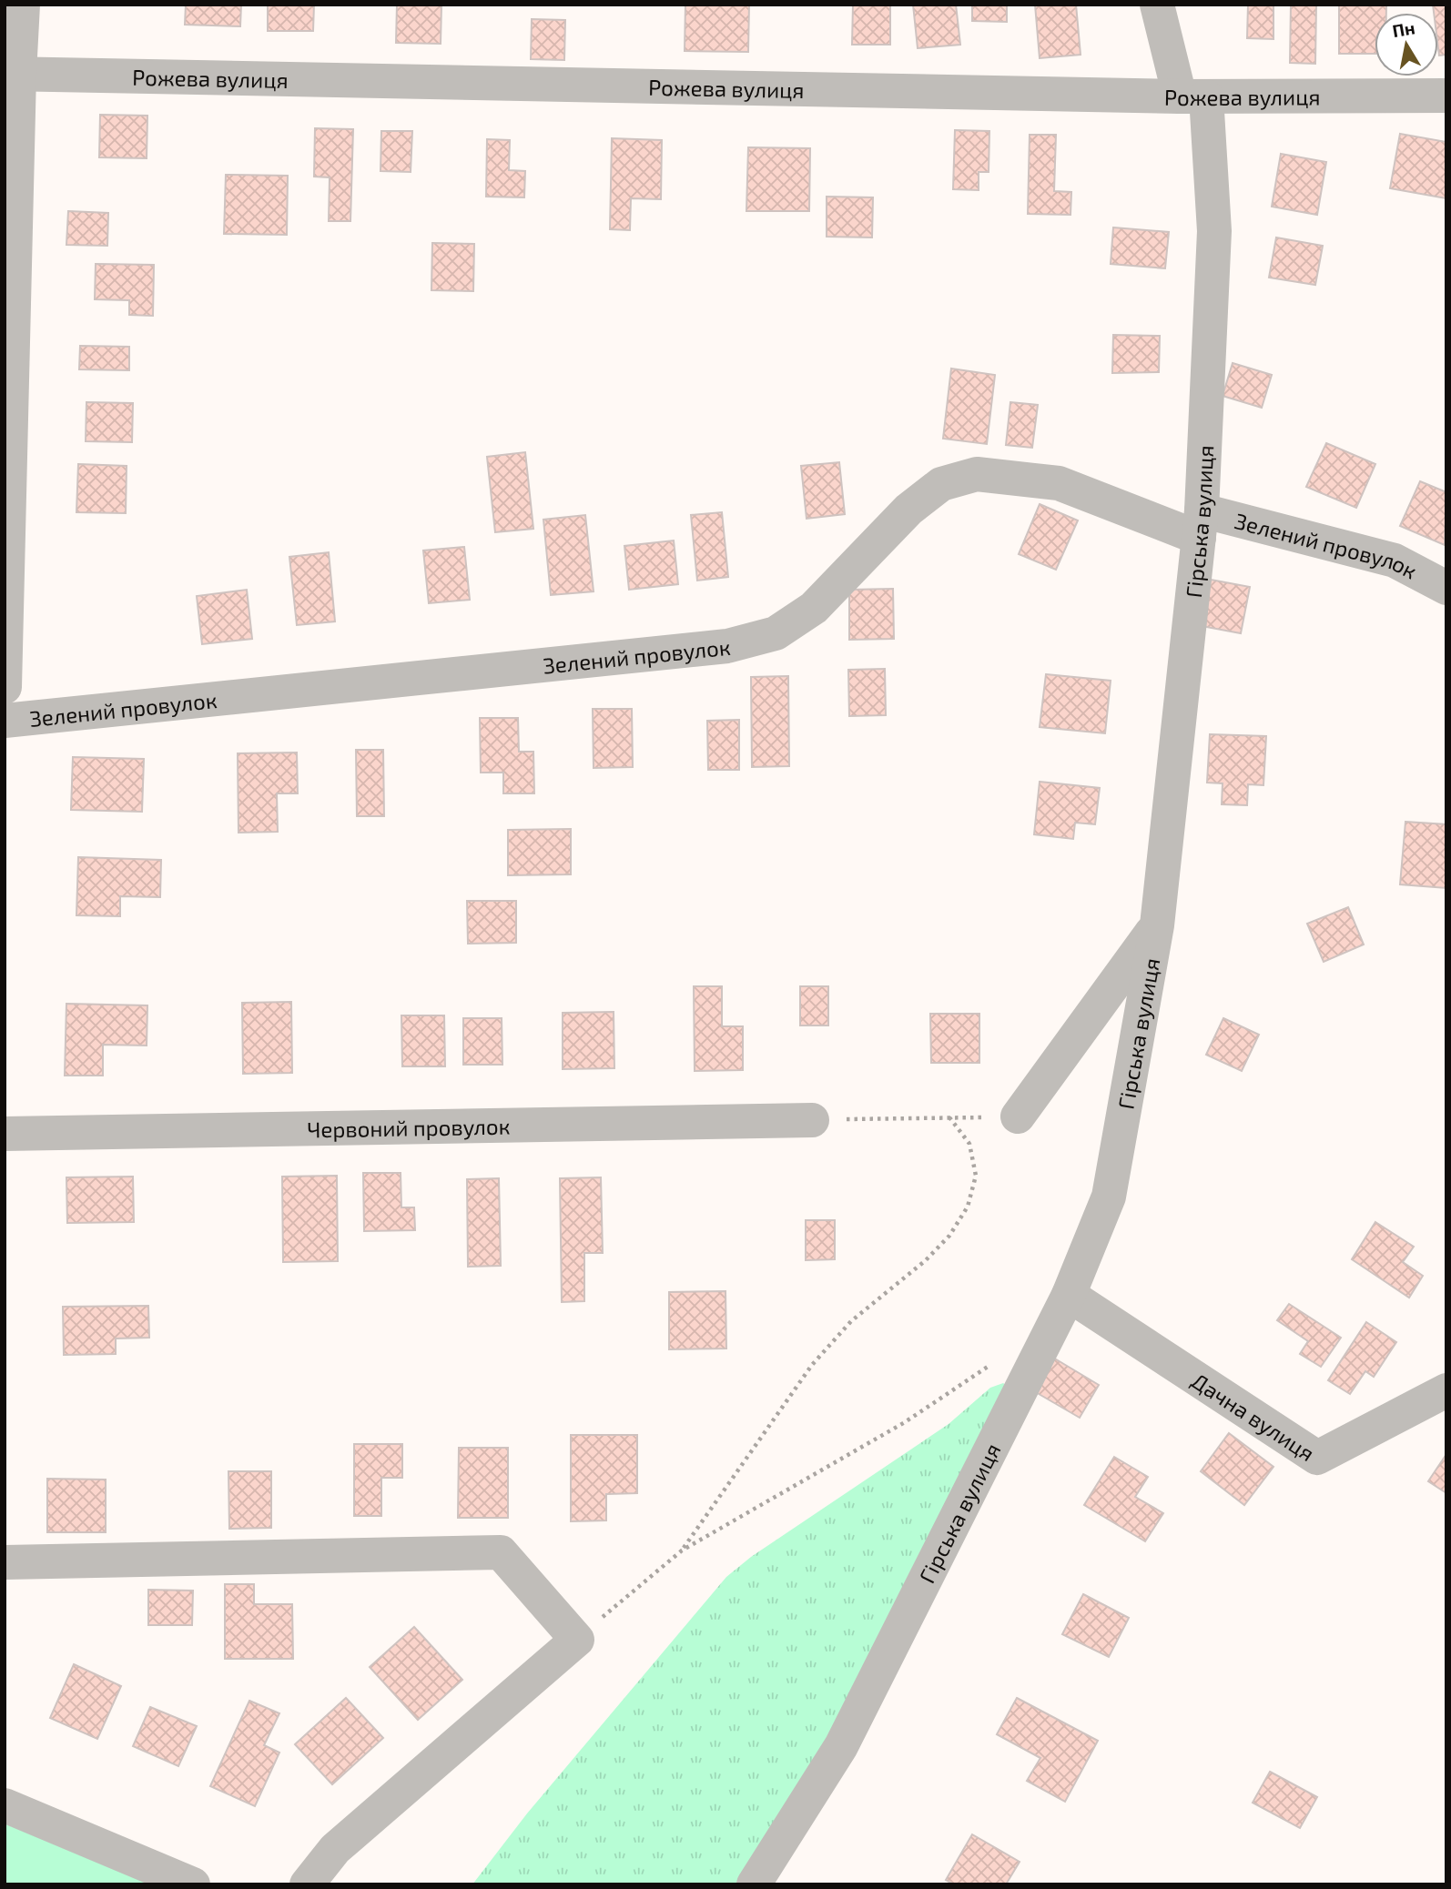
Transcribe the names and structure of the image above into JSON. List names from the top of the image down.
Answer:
{
  "streets": {
    "street": [
      "Рожева вулиця",
      "Гірська вулиця",
      "Зелений провулок",
      "Червоний провулок",
      "Дачна вулиця"
    ]
  },
  "crossings": [
    ["Рожева вулиця", "Гірська вулиця"],
    ["Гірська вулиця", "Зелений провулок"],
    ["Гірська вулиця", "Дачна вулиця"]
  ],
  "north": "top"
}
